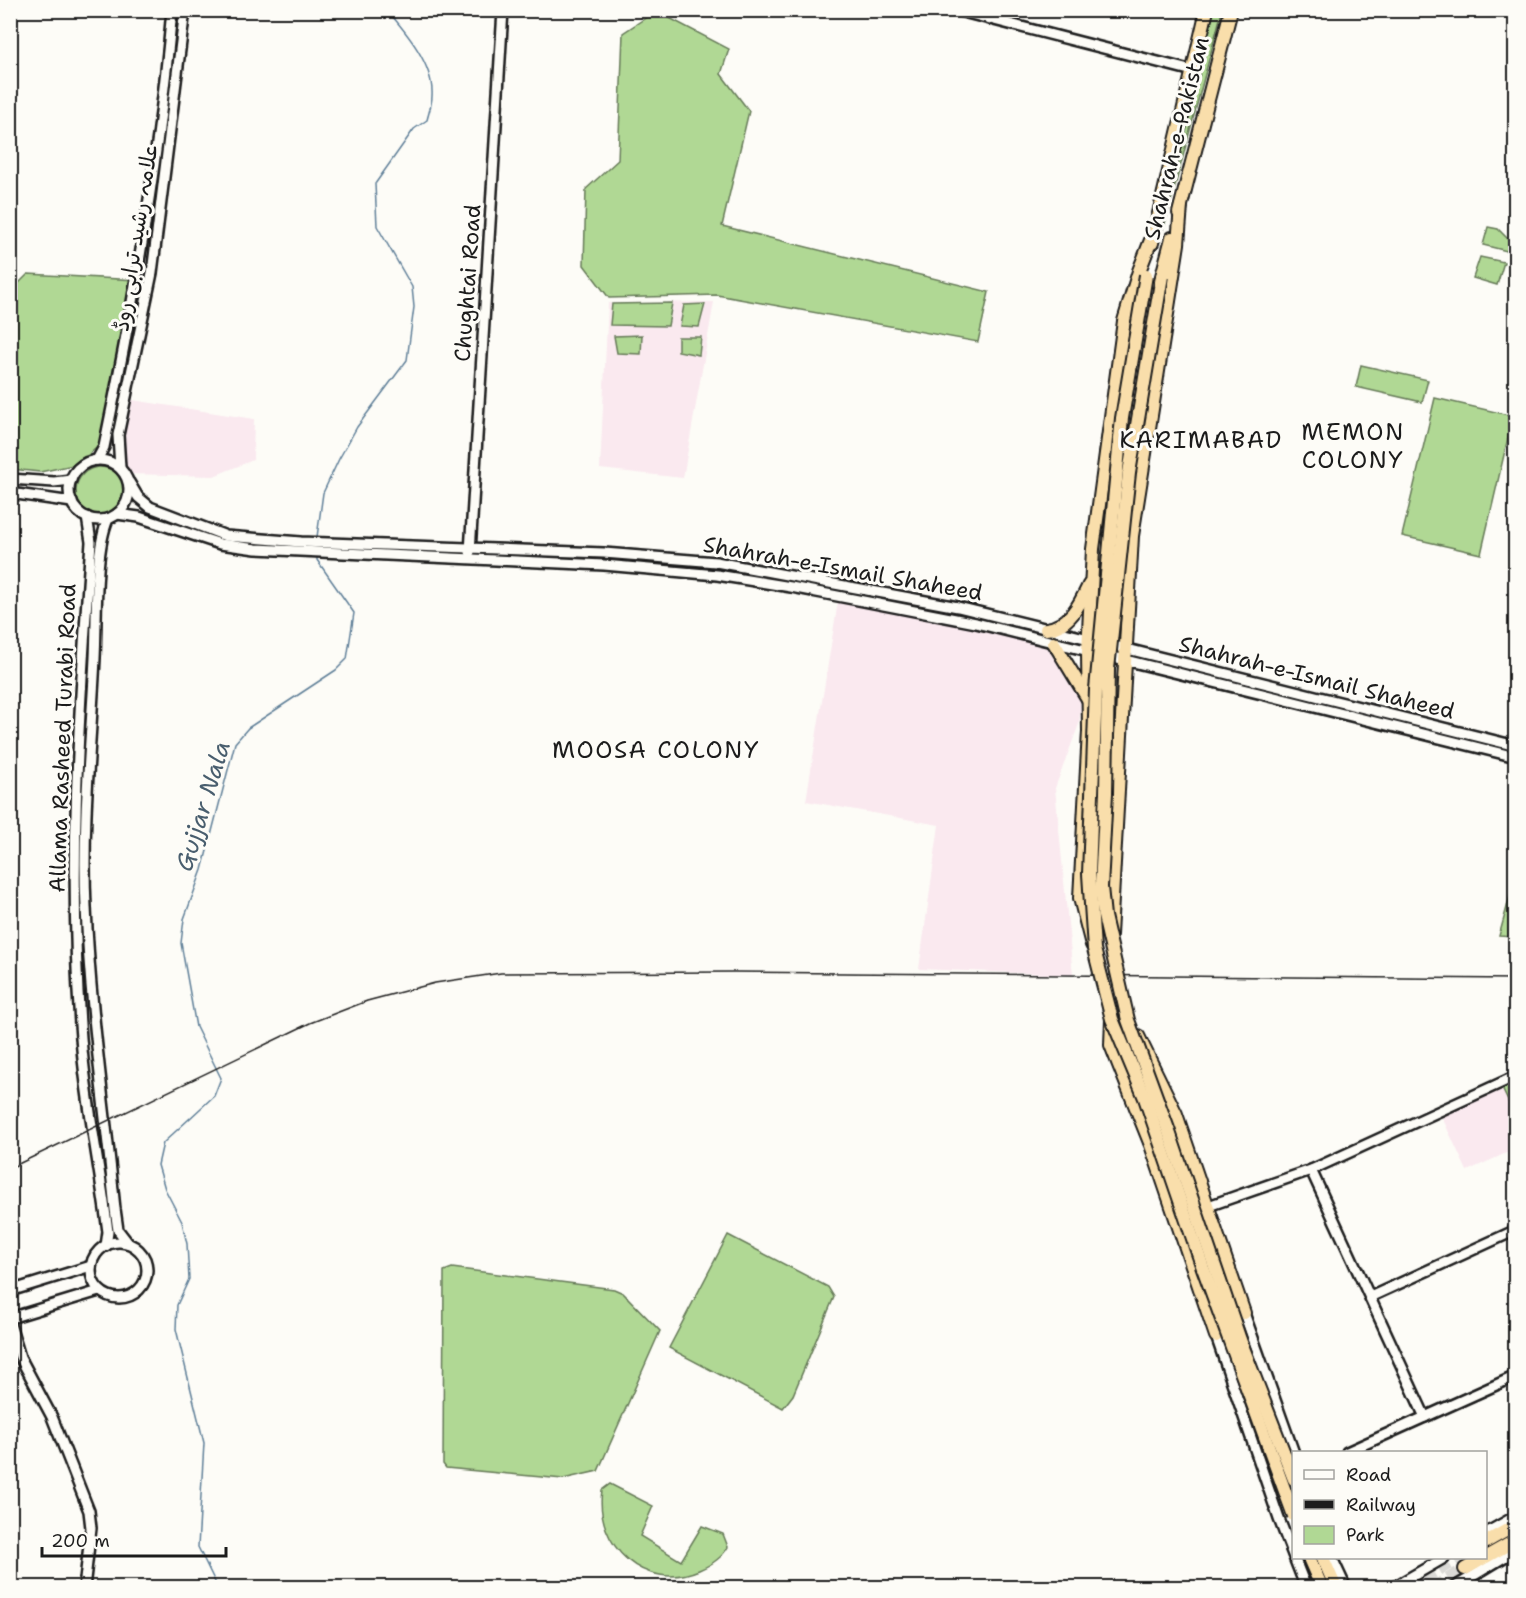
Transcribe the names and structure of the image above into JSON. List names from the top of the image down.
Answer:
{
  "streets": {
    "highway": ["Shahrah-e-Pakistan"],
    "main road": [
      "علامہ رشید ترابی روڈ",
      "Chughtai Road",
      "Shahrah-e-Ismail Shaheed",
      "Allama Rasheed Turabi Road"
    ]
  },
  "crossings": [
    ["علامہ رشید ترابی روڈ", "Shahrah-e-Ismail Shaheed"],
    ["علامہ رشید ترابی روڈ", "Allama Rasheed Turabi Road"],
    ["Chughtai Road", "Shahrah-e-Ismail Shaheed"],
    ["Shahrah-e-Ismail Shaheed", "Allama Rasheed Turabi Road"]
  ],
  "districts": ["MEMON COLONY", "KARIMABAD", "MOOSA COLONY"],
  "water": ["Gujjar Nala"],
  "legend": ["Road", "Railway", "Park"],
  "scale_bar": "200 m"
}
